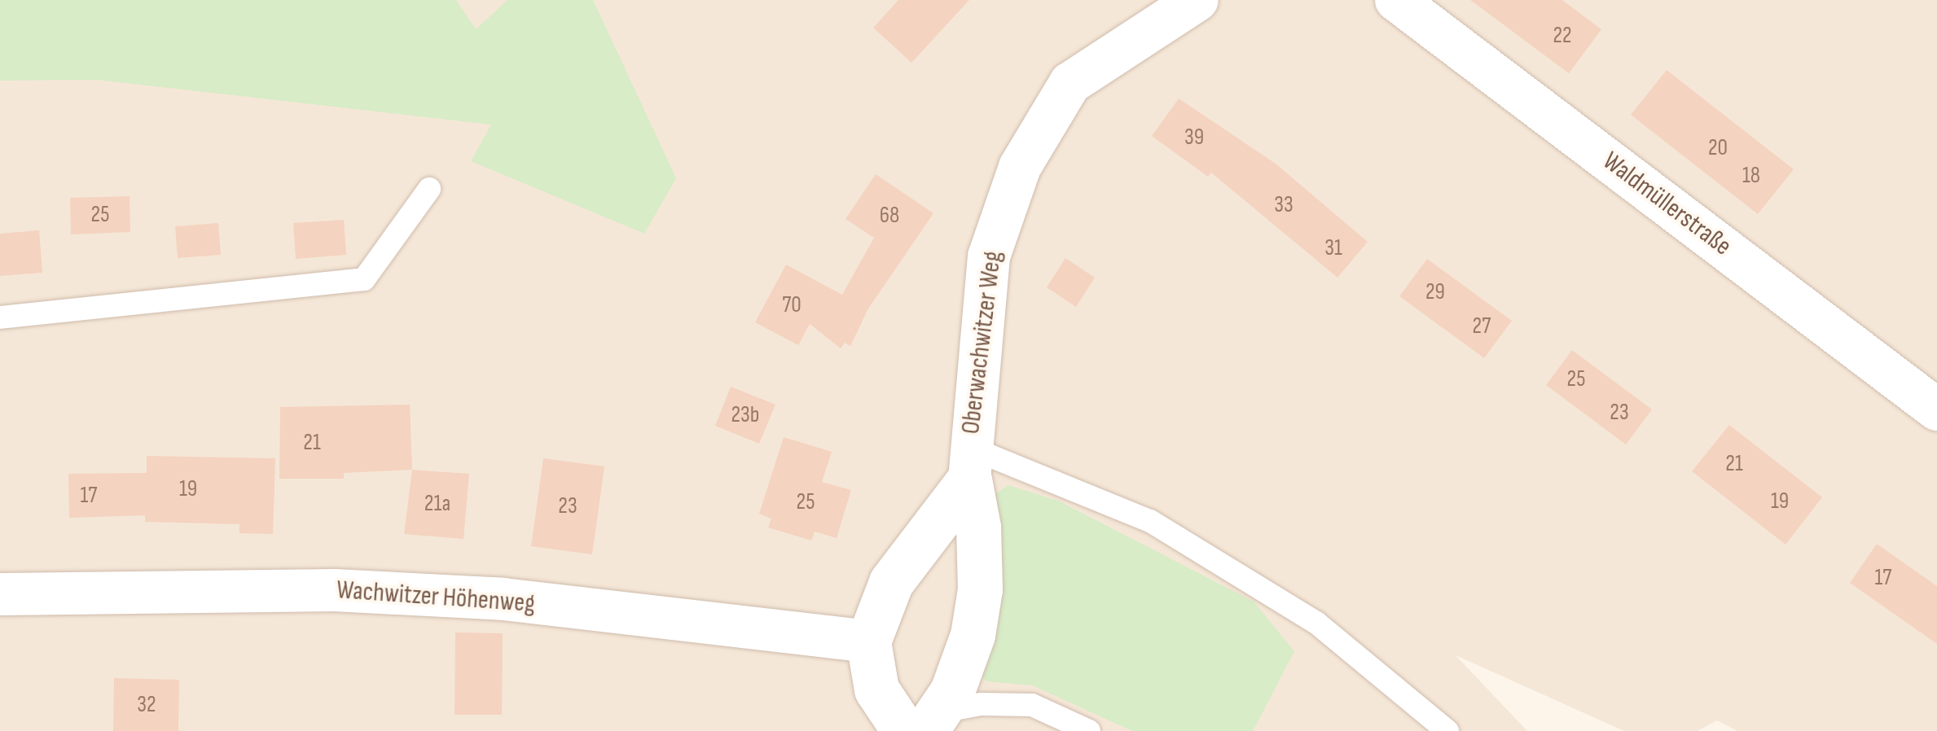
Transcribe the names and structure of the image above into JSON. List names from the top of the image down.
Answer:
{
  "streets": {
    "street": ["Waldmüllerstraße", "Oberwachwitzer Weg", "Wachwitzer Höhenweg"]
  },
  "house_numbers": [
    "22",
    "39",
    "20",
    "18",
    "33",
    "25",
    "68",
    "31",
    "29",
    "70",
    "27",
    "25",
    "23",
    "23b",
    "21",
    "21",
    "19",
    "17",
    "19",
    "25",
    "21a",
    "23",
    "17",
    "32"
  ]
}
